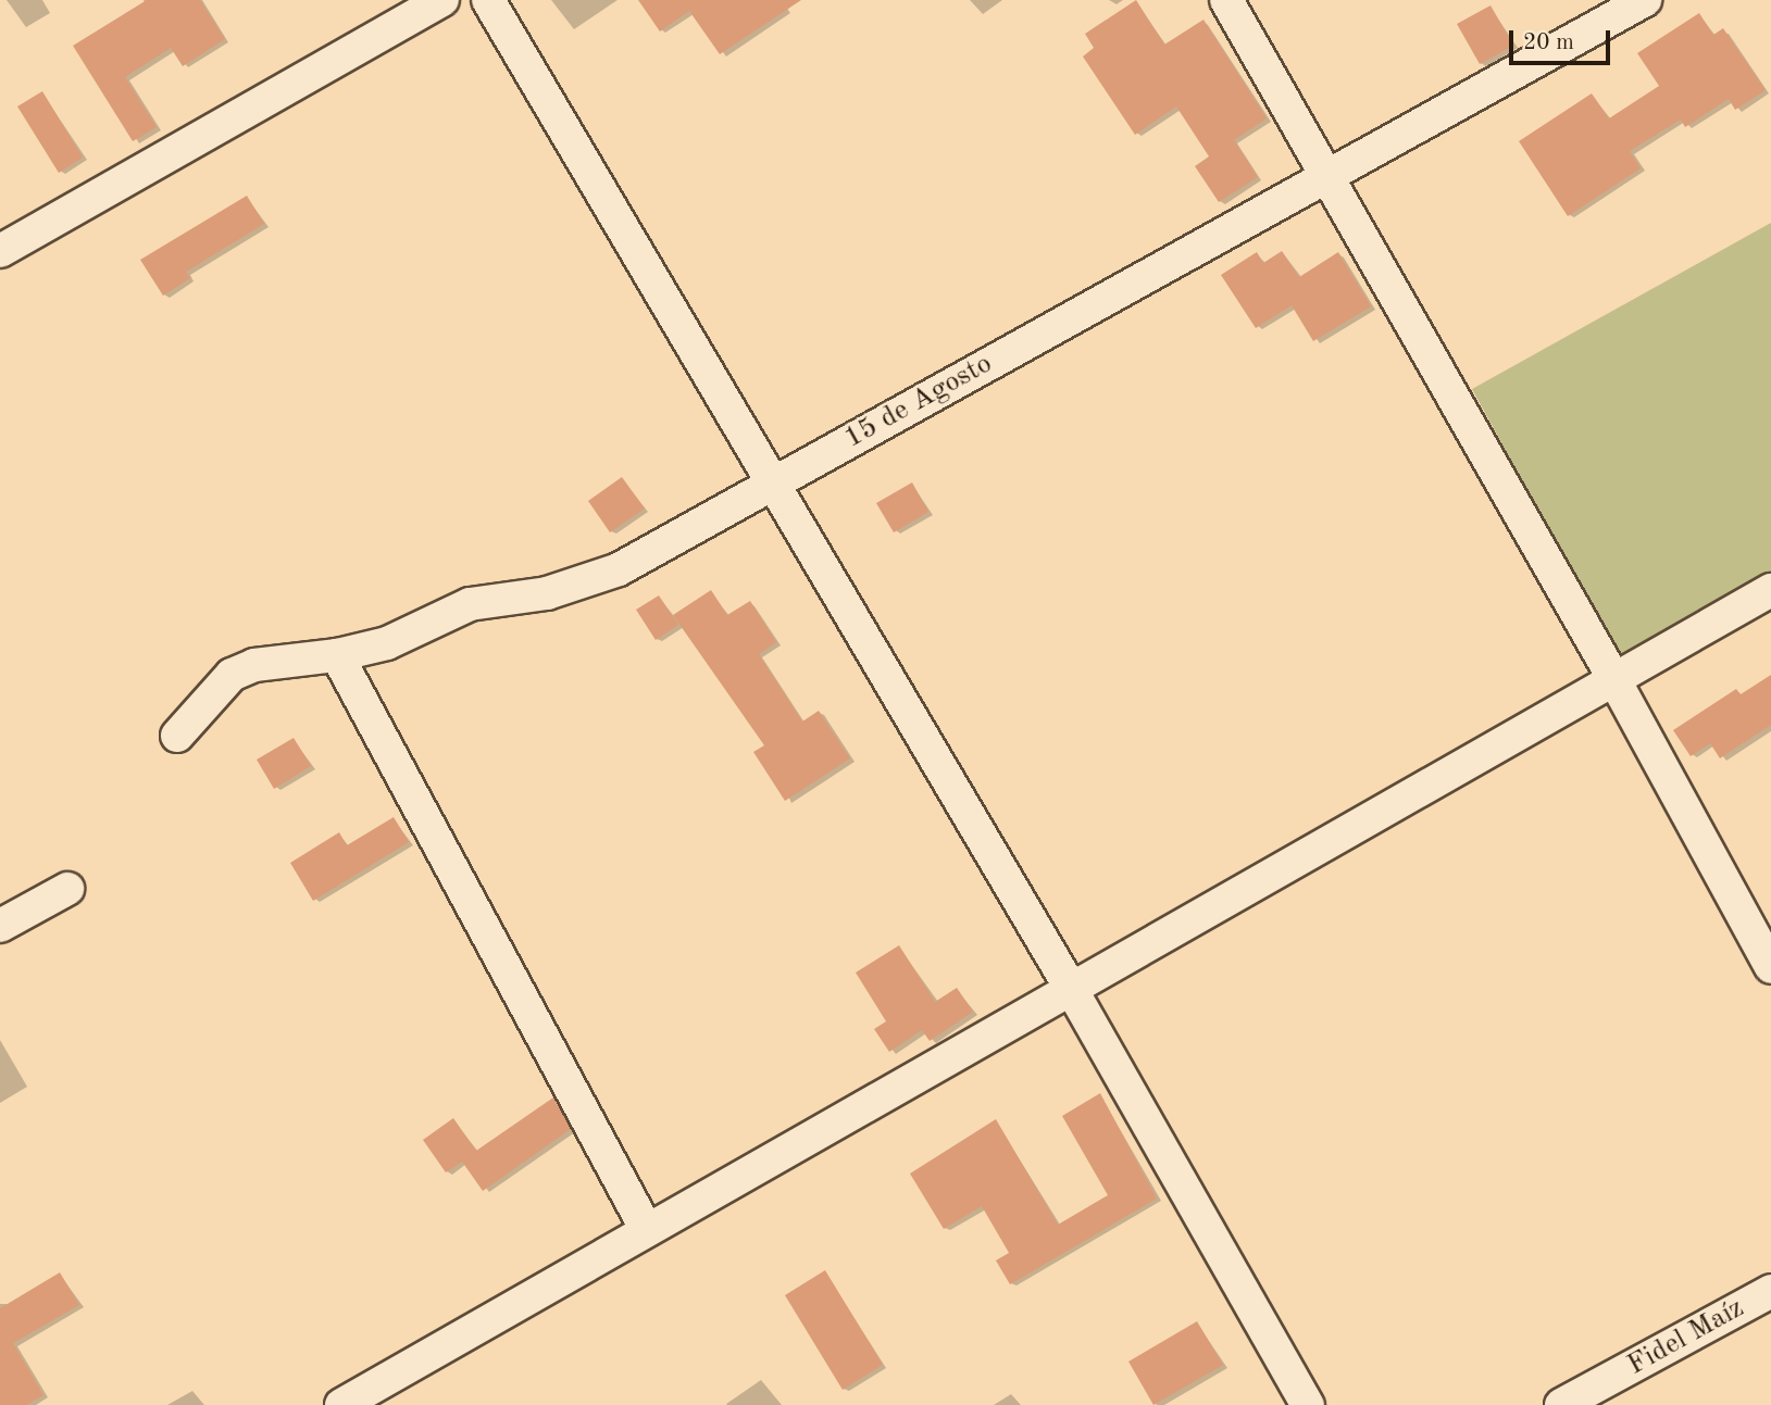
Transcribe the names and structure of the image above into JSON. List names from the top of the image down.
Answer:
{
  "streets": {
    "street": ["15 de Agosto", "Fidel Maíz"]
  },
  "scale_bar": "20 m"
}
